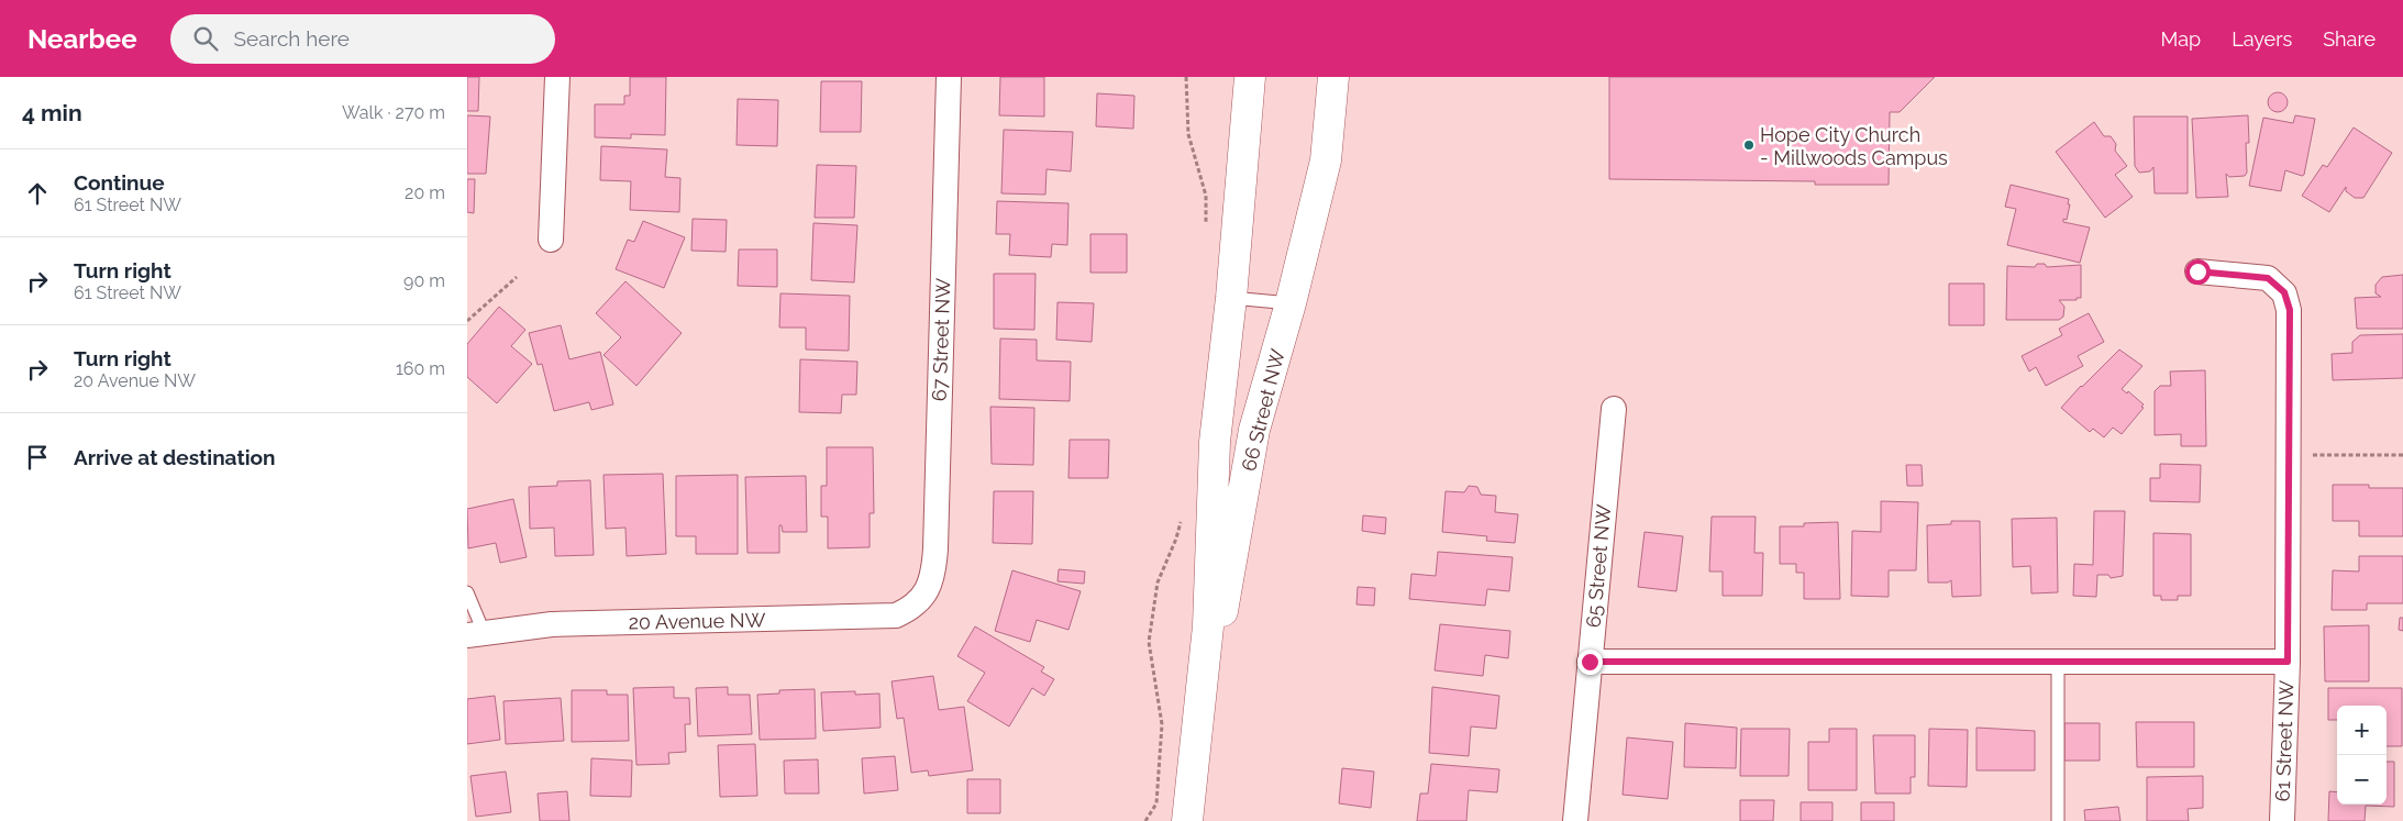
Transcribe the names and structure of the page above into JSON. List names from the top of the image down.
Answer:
{
  "streets": {
    "main road": ["66 Street NW"],
    "street": [
      "67 Street NW",
      "65 Street NW",
      "20 Avenue NW",
      "61 Street NW"
    ]
  },
  "crossings": [
    ["67 Street NW", "20 Avenue NW"]
  ],
  "places": ["Hope City Church - Millwoods Campus"],
  "page": {
    "header": "Nearbee",
    "search": "Search here",
    "nav": ["Map", "Layers", "Share"],
    "heading": ["4 min", "Walk · 270 m"],
    "list": [
      ["Continue", "61 Street NW", "20 m"],
      ["Turn right", "61 Street NW", "90 m"],
      ["Turn right", "20 Avenue NW", "160 m"],
      "Arrive at destination"
    ],
    "map_buttons": ["+", "−"]
  }
}
